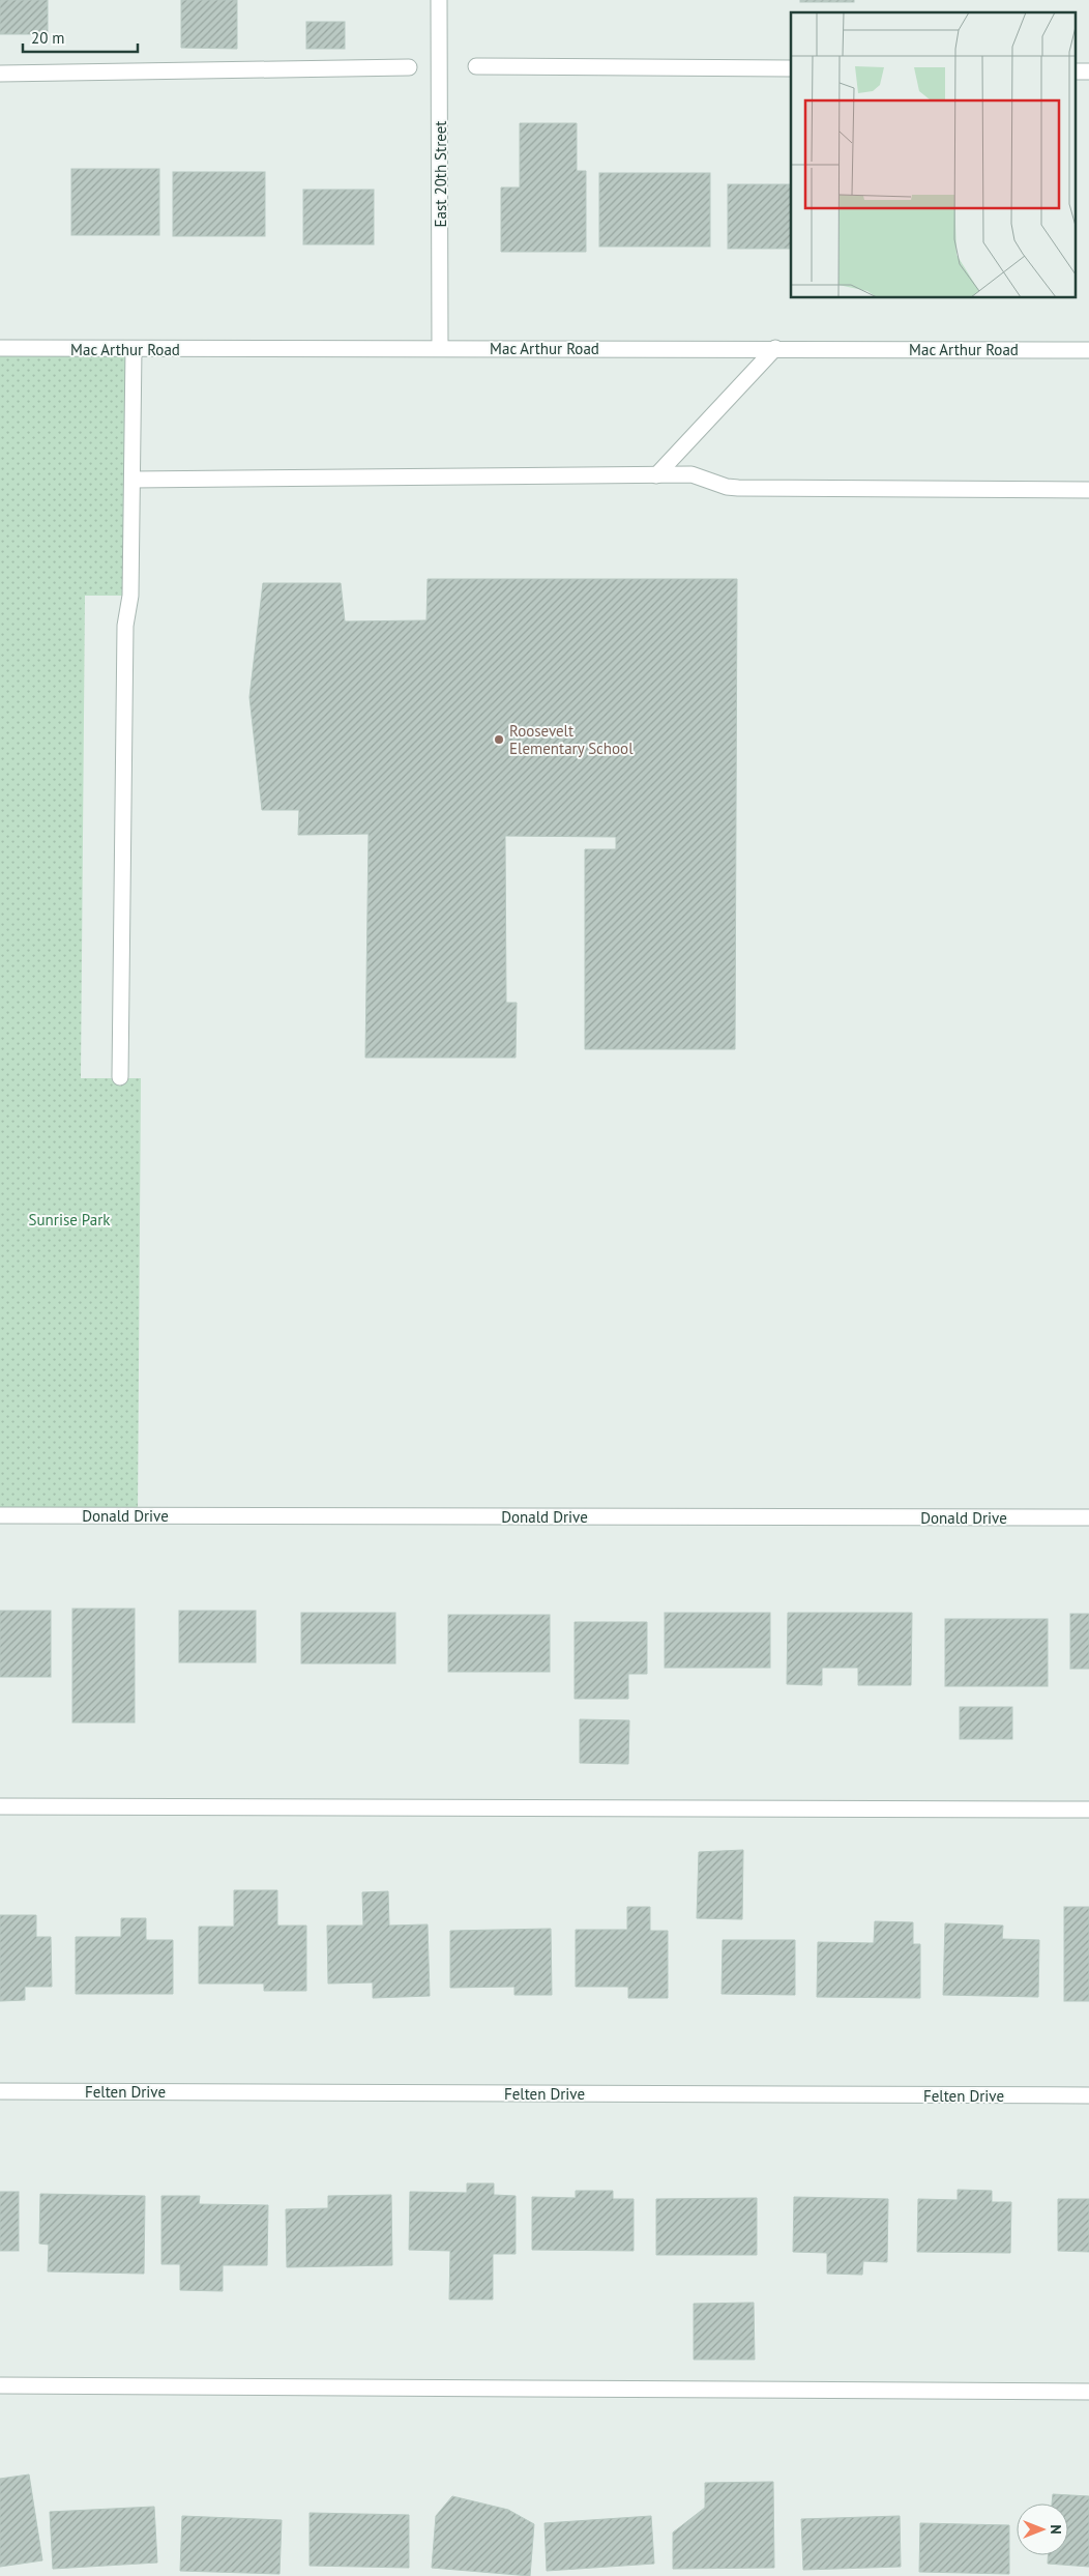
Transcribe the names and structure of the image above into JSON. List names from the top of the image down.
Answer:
{
  "streets": {
    "street": [
      "East 20th Street",
      "Mac Arthur Road",
      "Donald Drive",
      "Felten Drive"
    ]
  },
  "crossings": [
    ["East 20th Street", "Mac Arthur Road"]
  ],
  "parks": ["Sunrise Park"],
  "places": ["Roosevelt Elementary School"],
  "scale_bar": "20 m",
  "north": "right"
}
